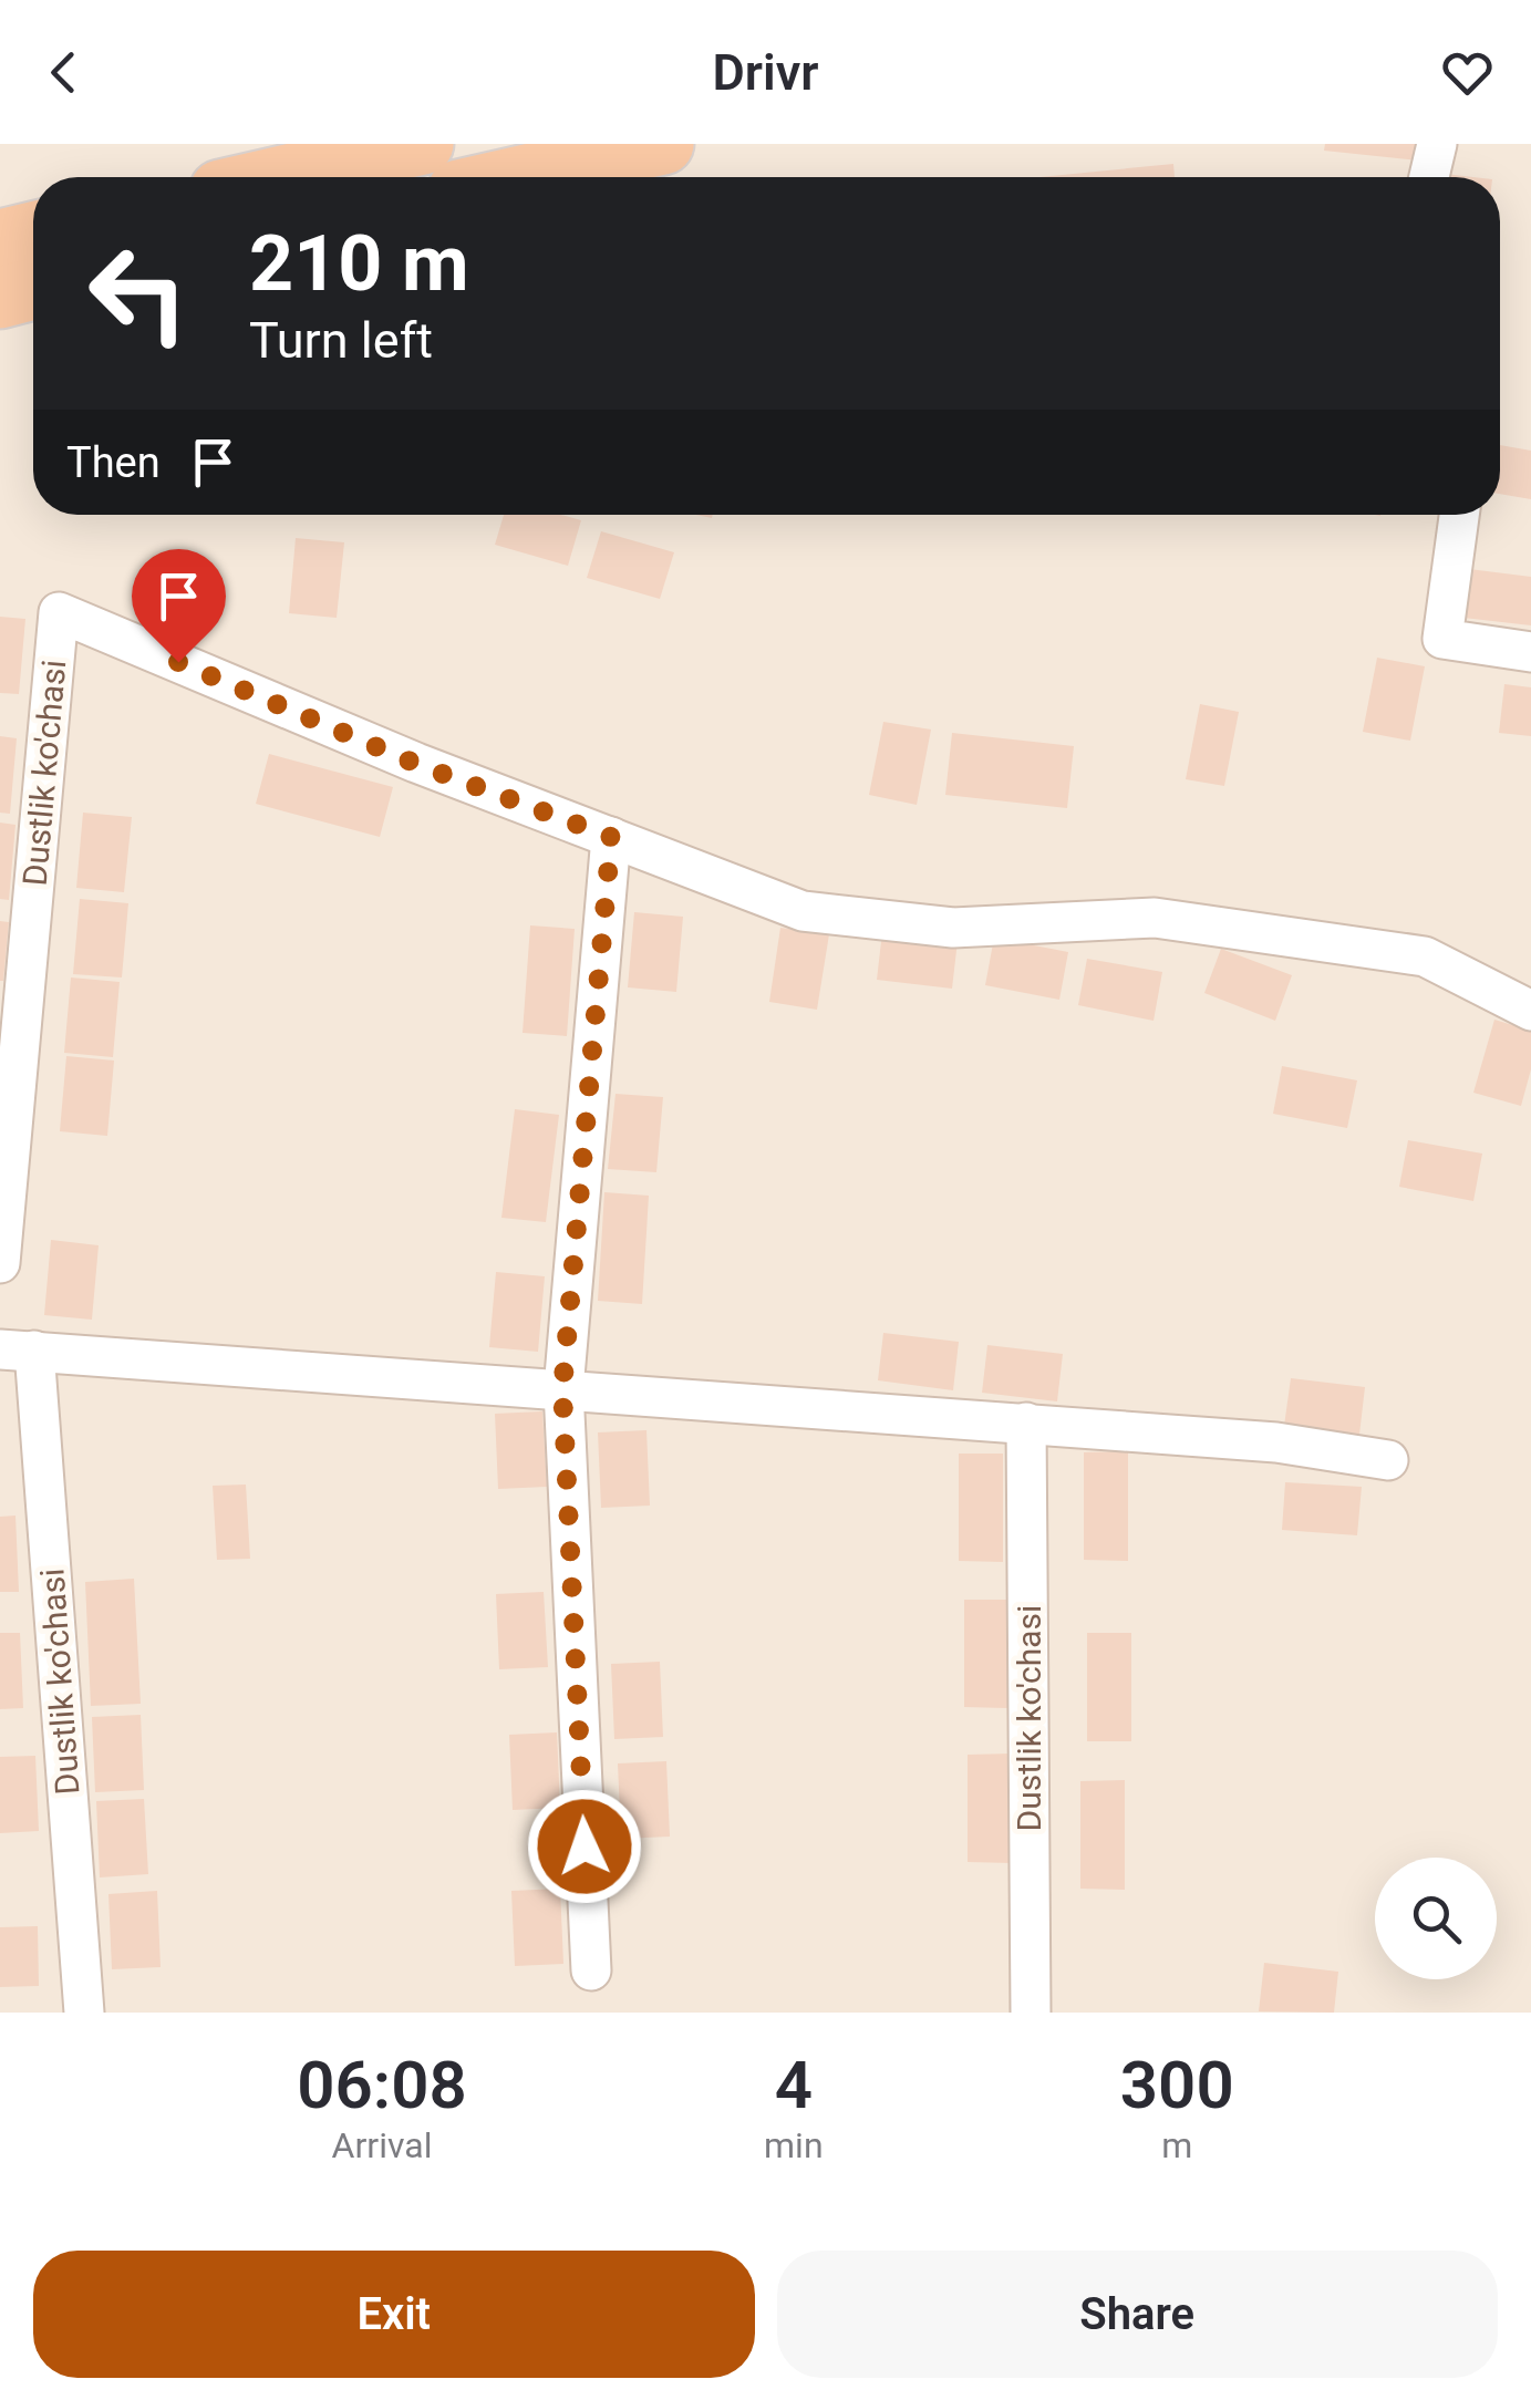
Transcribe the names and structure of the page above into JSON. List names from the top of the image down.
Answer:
{
  "streets": {
    "street": ["Dustlik ko'chasi"]
  },
  "page": {
    "header": "Drivr",
    "turn": ["210 m", "Turn left"],
    "then": "Then",
    "eta": [
      "06:08",
      "Arrival",
      "4",
      "min",
      "300",
      "m"
    ],
    "buttons": ["Exit", "Share"]
  }
}
